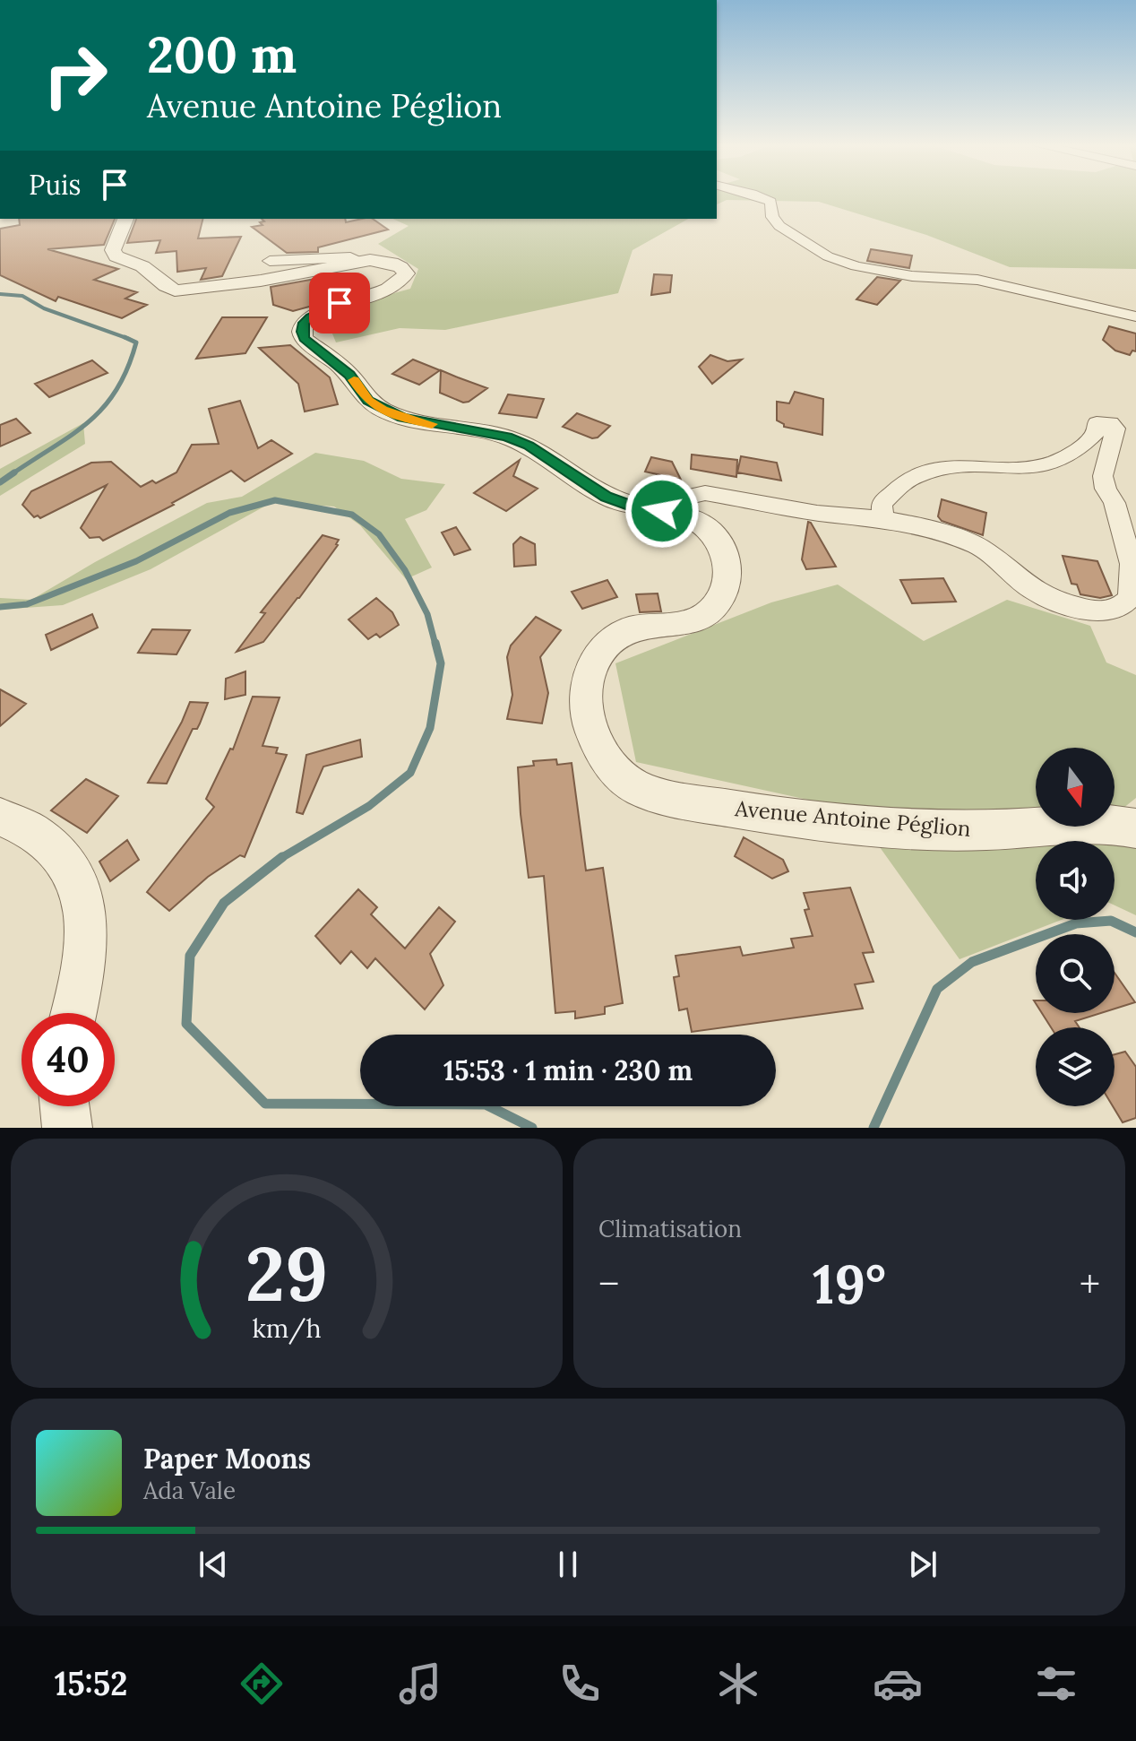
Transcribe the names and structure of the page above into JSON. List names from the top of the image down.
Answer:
{
  "streets": {
    "street": ["Avenue Antoine Péglion"]
  },
  "north": "bottom",
  "page": {
    "turn": ["200 m", "Avenue Antoine Péglion"],
    "then": "Puis",
    "limit": "40",
    "trip": "15:53 · 1 min · 230 m",
    "tile": "Climatisation",
    "heat": ["−", "19°", "+"],
    "song": ["Paper Moons", "Ada Vale"],
    "tabs": "15:52",
    "gauge": ["29", "km/h"]
  }
}
